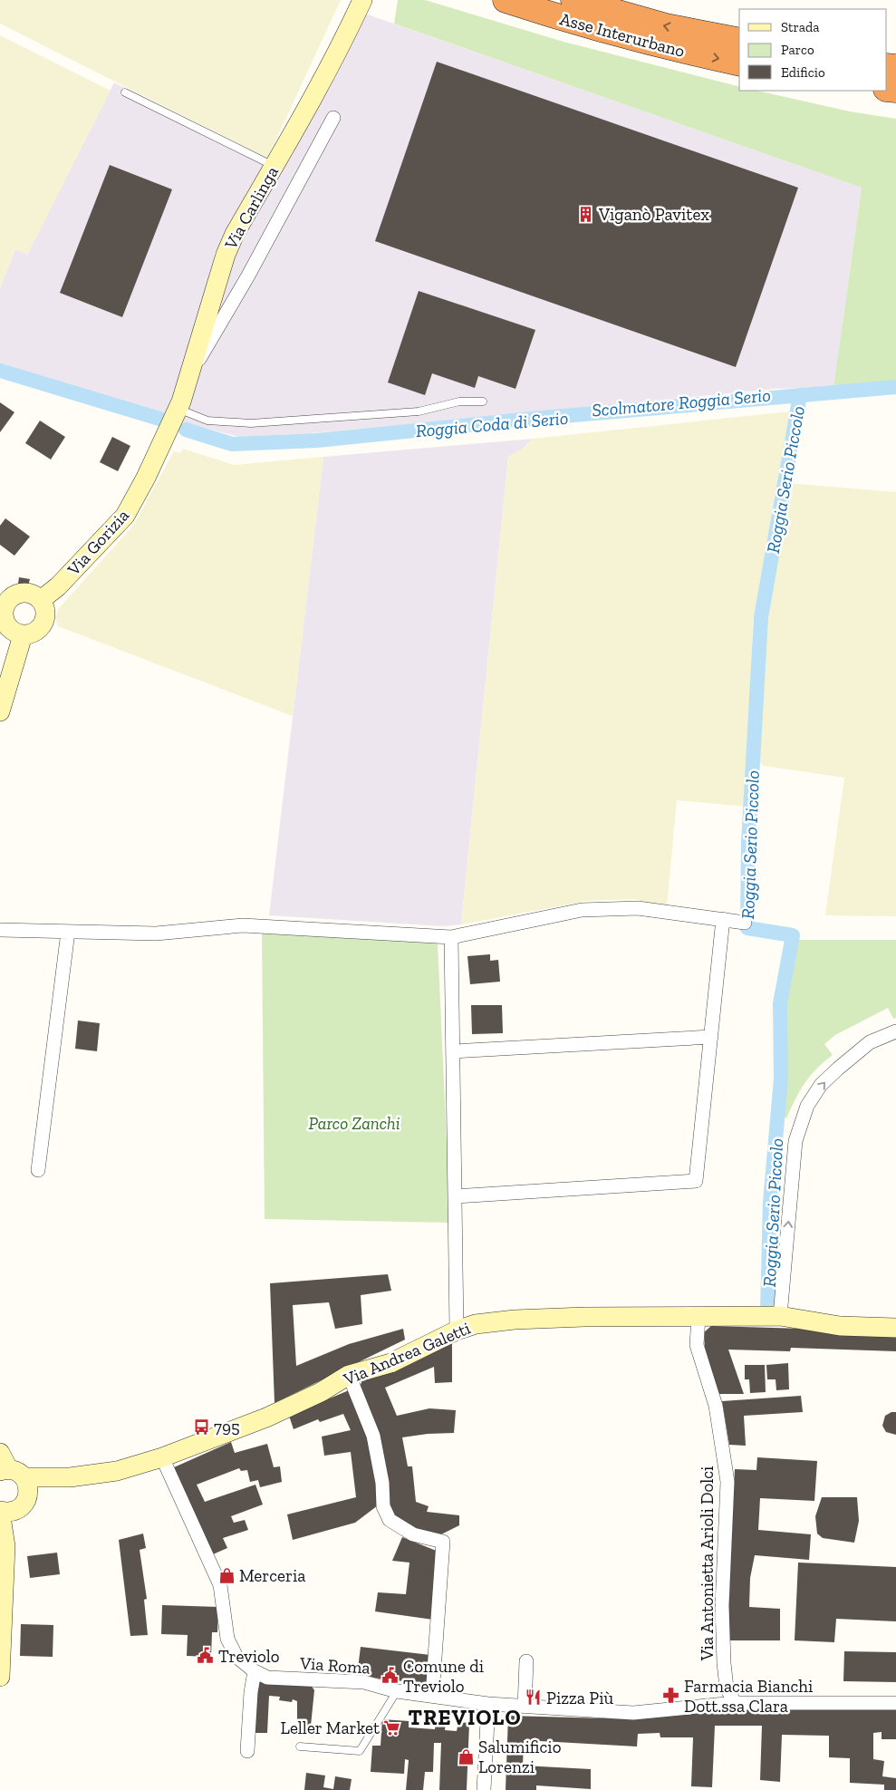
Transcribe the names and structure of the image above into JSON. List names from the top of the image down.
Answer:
{
  "streets": {
    "highway": ["Asse Interurbano"],
    "street": [
      "Via Carlinga",
      "Via Gorizia",
      "Via Andrea Galetti",
      "Via Antonietta Arioli Dolci",
      "Via Roma"
    ]
  },
  "crossings": [
    ["Via Carlinga", "Via Gorizia"],
    ["Via Andrea Galetti", "Via Antonietta Arioli Dolci"],
    ["Via Andrea Galetti", "Via Roma"],
    ["Via Antonietta Arioli Dolci", "Via Roma"]
  ],
  "districts": ["TREVIOLO"],
  "water": ["Scolmatore Roggia Serio", "Roggia Coda di Serio", "Roggia Serio Piccolo"],
  "parks": ["Parco Zanchi"],
  "places": {
    "building": ["Viganò Pavitex"],
    "bus stop": ["795"],
    "shop": ["Merceria", "Salumificio Lorenzi"],
    "public building": ["Treviolo", "Comune di Treviolo"],
    "pharmacy": ["Farmacia Bianchi Dott.ssa Clara"],
    "restaurant": ["Pizza Più"],
    "supermarket": ["Leller Market"]
  },
  "legend": ["Strada", "Parco", "Edificio"]
}
